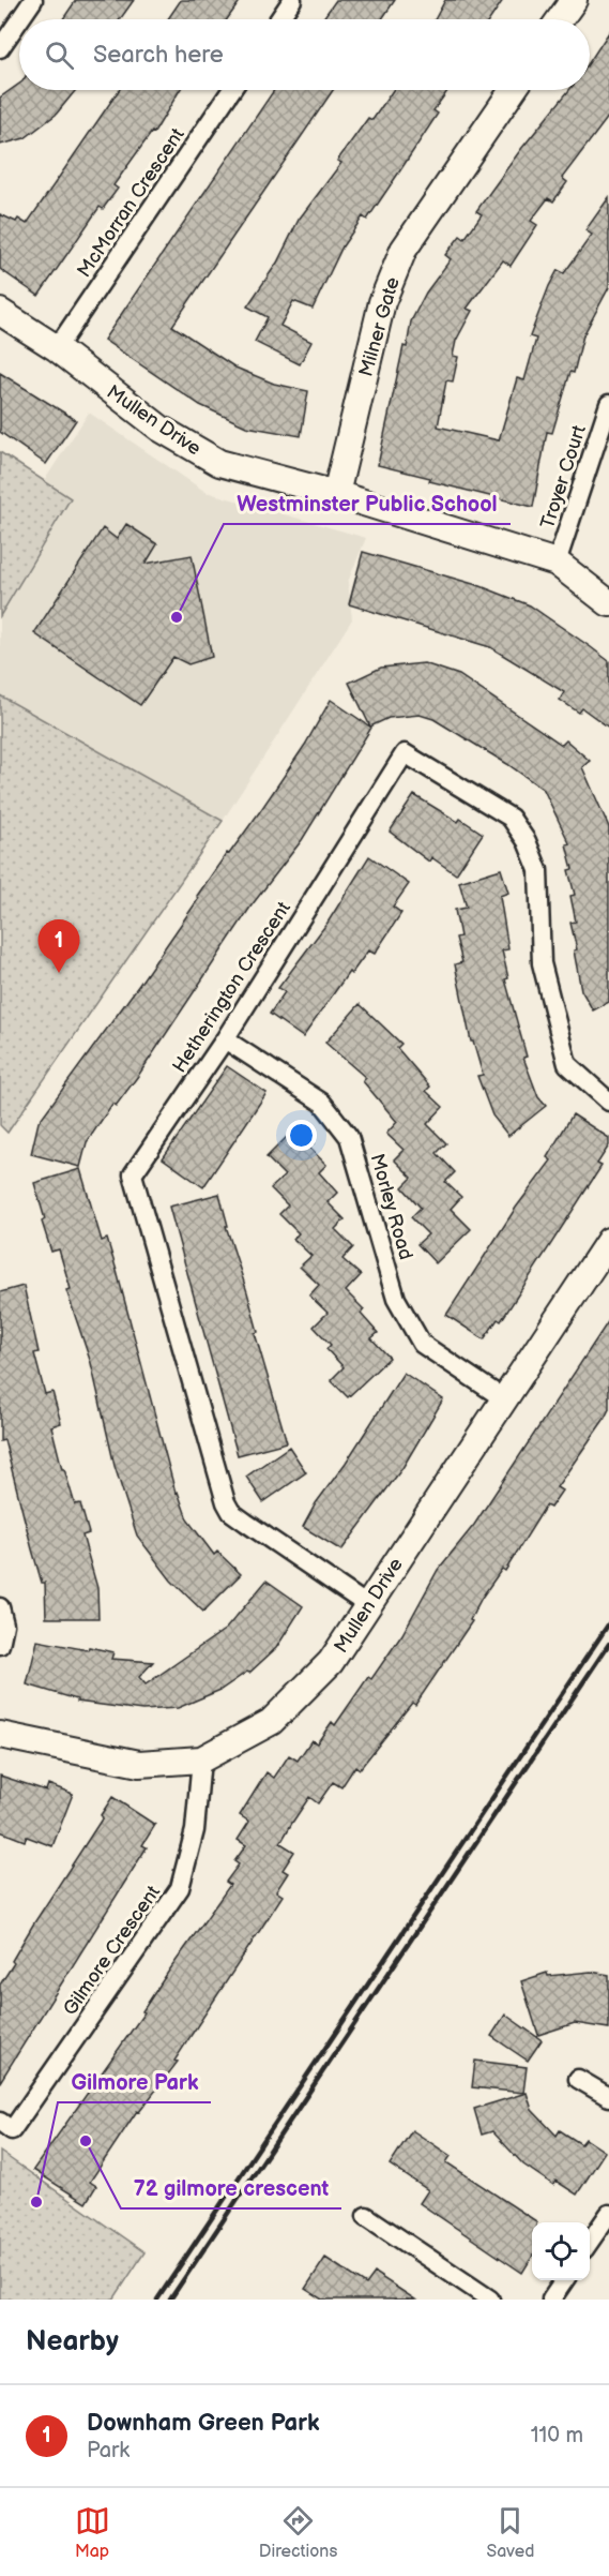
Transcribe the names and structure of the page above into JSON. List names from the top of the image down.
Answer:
{
  "streets": {
    "street": [
      "McMorran Crescent",
      "Milner Gate",
      "Mullen Drive",
      "Troyer Court",
      "Hetherington Crescent",
      "Morley Road",
      "Gilmore Crescent"
    ]
  },
  "crossings": [
    ["McMorran Crescent", "Mullen Drive"],
    ["Milner Gate", "Mullen Drive"],
    ["Mullen Drive", "Troyer Court"],
    ["Mullen Drive", "Hetherington Crescent"],
    ["Mullen Drive", "Morley Road"],
    ["Mullen Drive", "Gilmore Crescent"],
    ["Hetherington Crescent", "Morley Road"]
  ],
  "places": ["Westminster Public School", "72 gilmore crescent", "Gilmore Park"],
  "page": {
    "search": "Search here",
    "pins": "1",
    "heading": "Nearby",
    "list": [
      {
        "mark": "1",
        "name": "Downham Green Park",
        "note": "Park",
        "value": "110 m"
      }
    ],
    "nav": ["Map", "Directions", "Saved"]
  }
}
